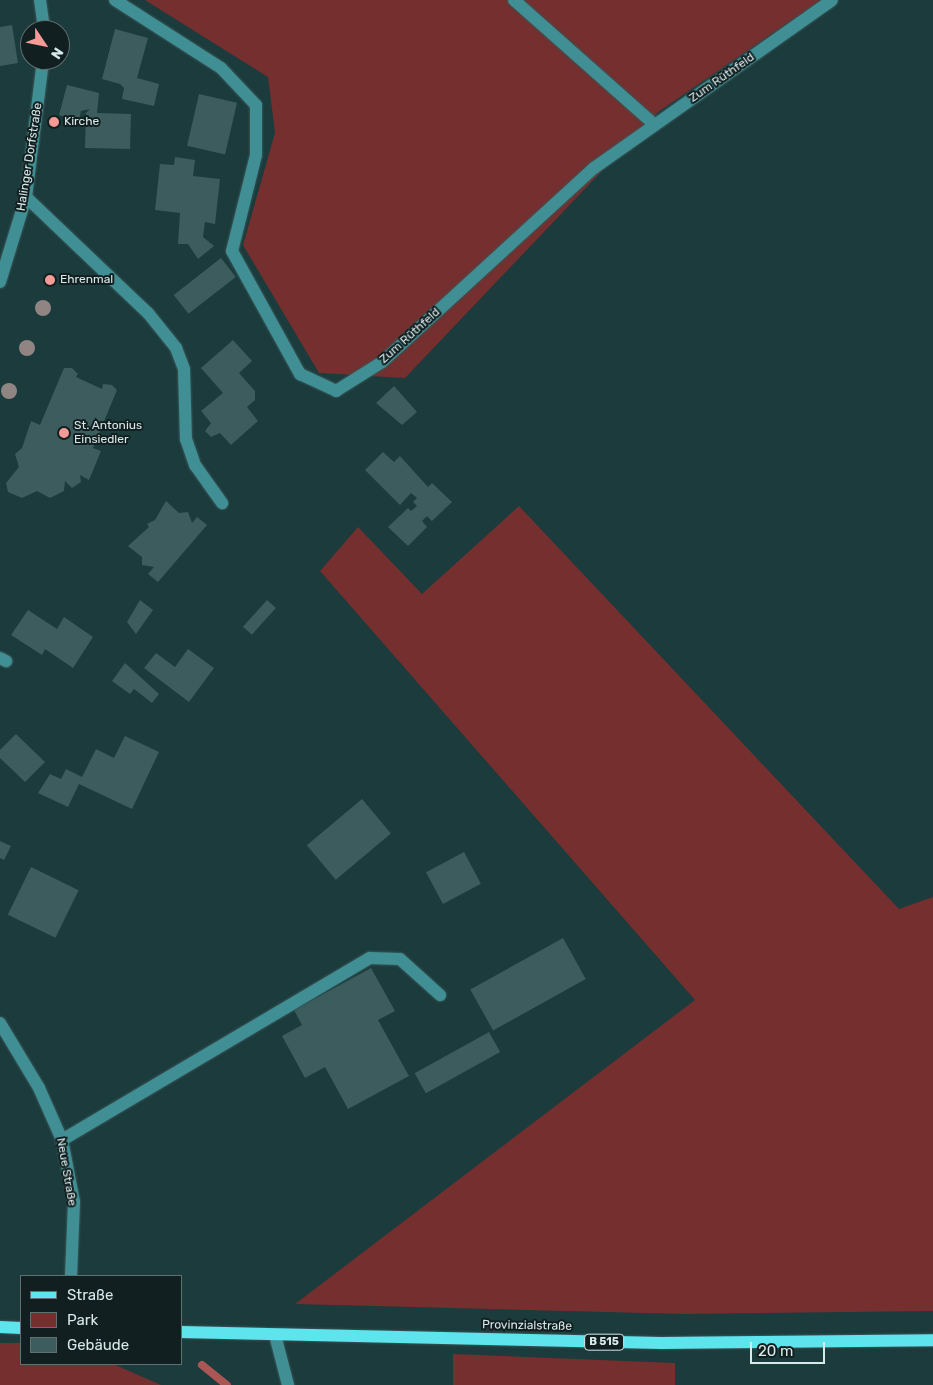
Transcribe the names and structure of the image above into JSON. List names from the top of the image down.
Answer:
{
  "streets": {
    "main road": ["Provinzialstraße", "B 515"],
    "street": ["Zum Rüthfeld", "Halinger Dorfstraße", "Neue Straße"]
  },
  "places": ["Kirche", "Ehrenmal", "St. Antonius Einsiedler"],
  "legend": ["Straße", "Park", "Gebäude"],
  "scale_bar": "20 m",
  "north": "bottom right"
}
